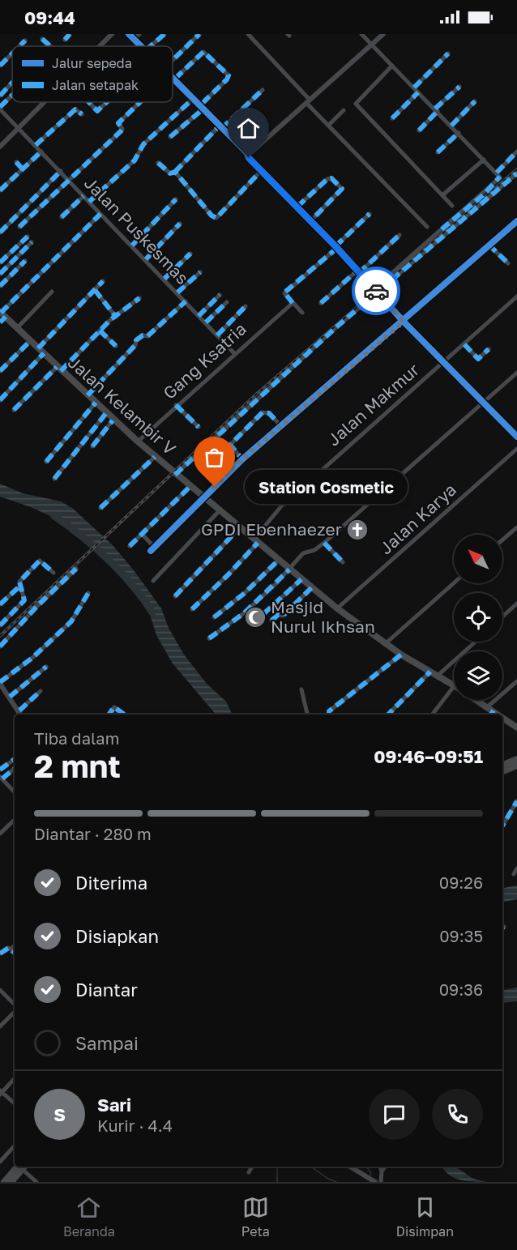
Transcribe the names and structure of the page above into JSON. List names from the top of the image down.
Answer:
{
  "streets": {
    "main road": ["Jalan Kelambir V"],
    "street": [
      "Jalan Puskesmas",
      "Gang Ksatria",
      "Jalan Makmur",
      "Jalan Karya"
    ]
  },
  "crossings": [
    ["Jalan Puskesmas", "Gang Ksatria"],
    ["Gang Ksatria", "Jalan Kelambir V"],
    ["Jalan Makmur", "Jalan Kelambir V"],
    ["Jalan Kelambir V", "Jalan Karya"]
  ],
  "places": {
    "other": ["Station Cosmetic"],
    "church": ["GPDI Ebenhaezer"],
    "mosque": ["Masjid Nurul Ikhsan"]
  },
  "legend": ["Jalur sepeda", "Jalan setapak"],
  "north": "top left",
  "page": {
    "status": "09:44",
    "bubble": "Station Cosmetic",
    "heading": ["2 mnt", "Tiba dalam", "09:46–09:51"],
    "panel": ["Sari", "Kurir · 4.4"],
    "bar": "Diantar · 280 m",
    "list": [
      ["Diterima", "09:26"],
      ["Disiapkan", "09:35"],
      ["Diantar", "09:36"],
      "Sampai"
    ],
    "round": "S",
    "tabs": ["Beranda", "Peta", "Disimpan"]
  }
}
